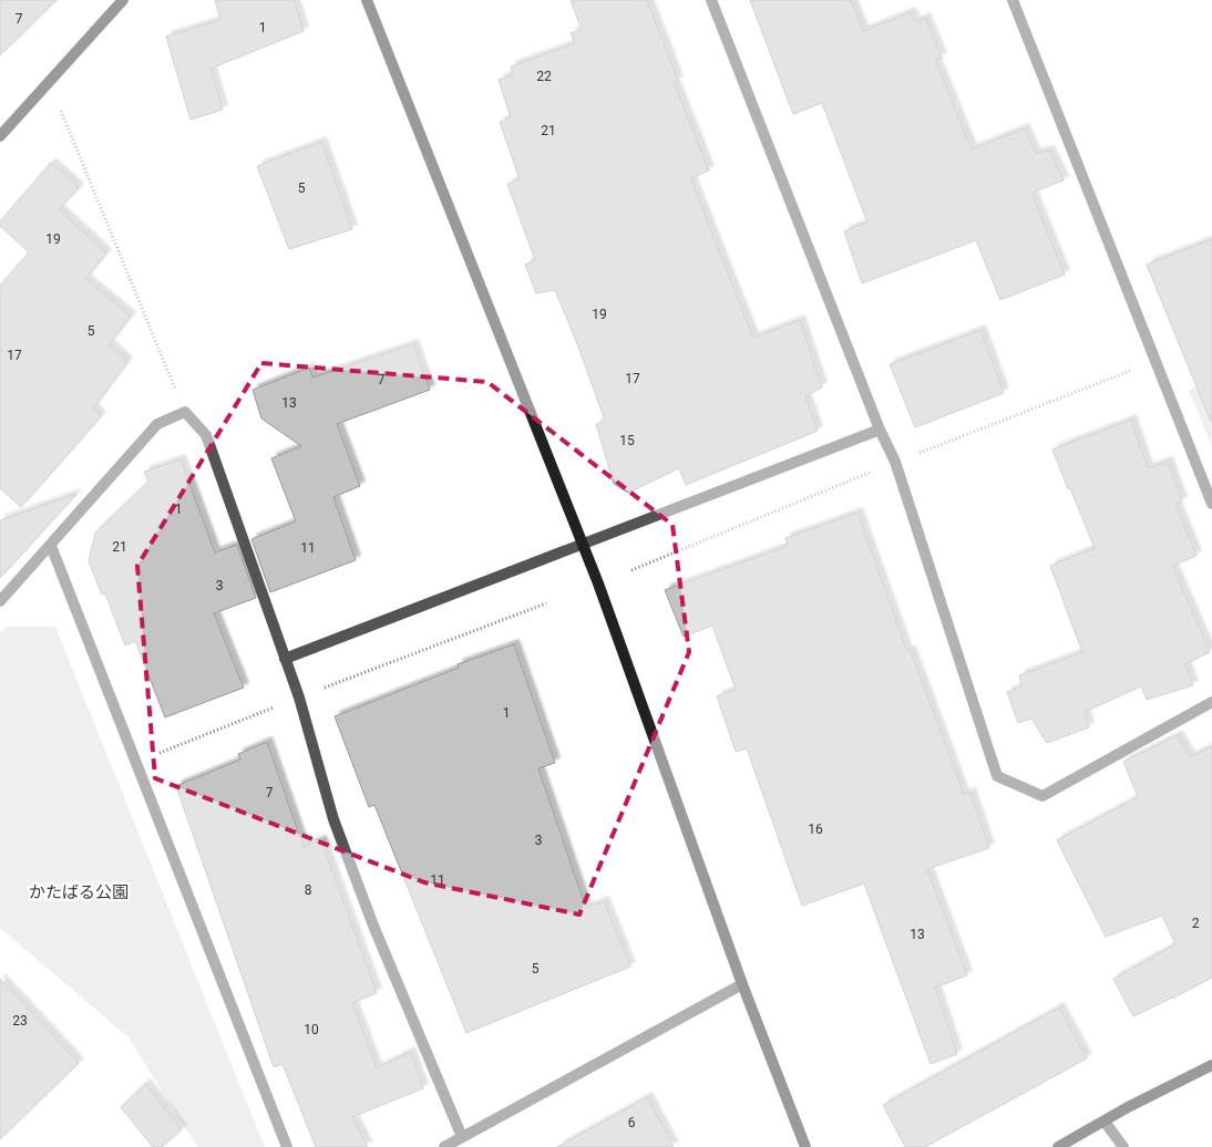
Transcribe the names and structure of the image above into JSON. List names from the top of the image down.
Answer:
{
  "parks": ["かたばる公園"],
  "house_numbers": [
    "7",
    "1",
    "22",
    "21",
    "5",
    "19",
    "19",
    "5",
    "17",
    "17",
    "7",
    "13",
    "15",
    "1",
    "21",
    "11",
    "3",
    "1",
    "7",
    "16",
    "3",
    "11",
    "8",
    "2",
    "13",
    "5",
    "23",
    "10",
    "6"
  ]
}
